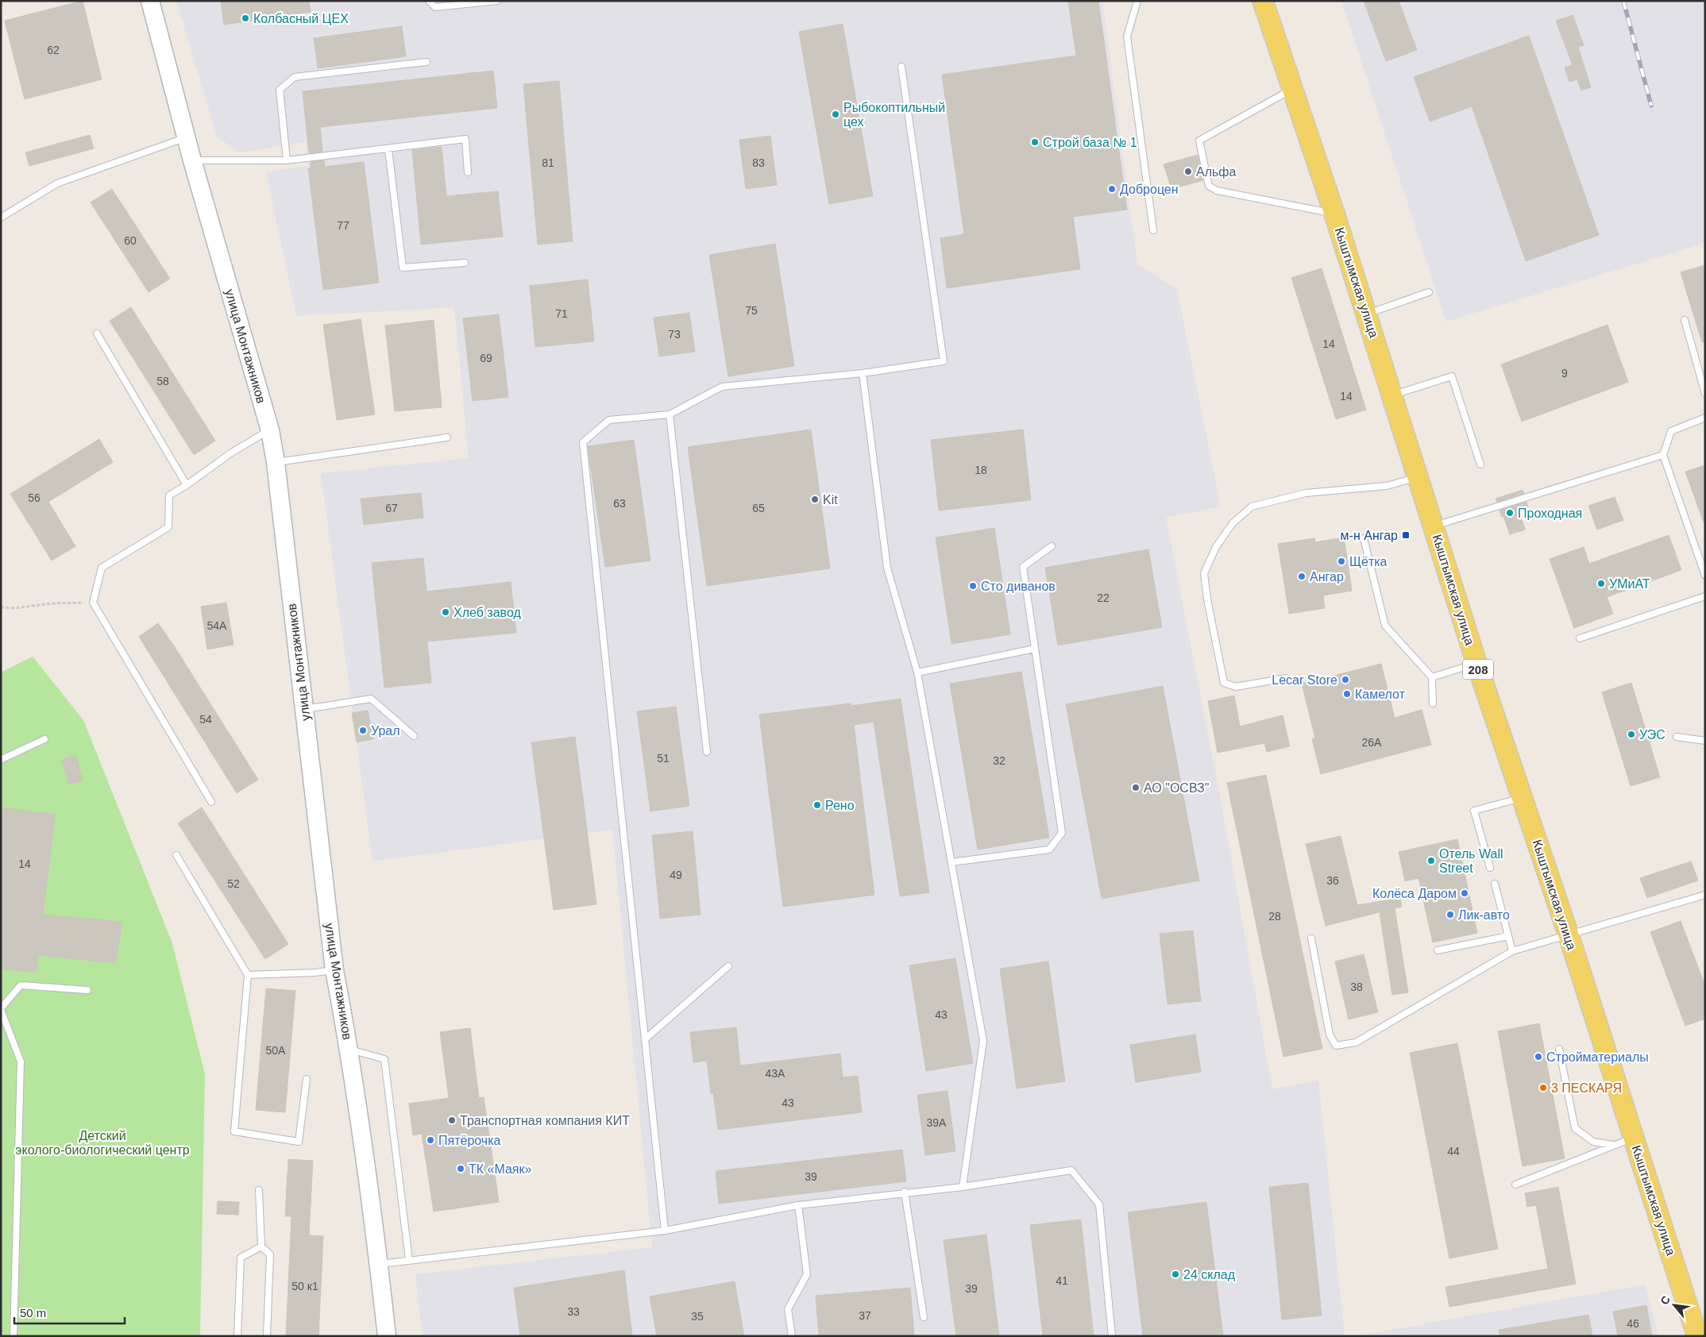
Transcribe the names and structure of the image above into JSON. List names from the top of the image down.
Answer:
{
  "streets": {
    "main road": ["Кыштымская улица", "208"],
    "street": ["улица Монтажников"]
  },
  "parks": ["Детский эколого-биологический центр"],
  "places": {
    "other": [
      "Колбасный ЦЕХ",
      "Рыбокоптильный цех",
      "Строй база № 1",
      "Альфа",
      "Доброцен",
      "Kit",
      "Проходная",
      "Щётка",
      "Ангар",
      "УМиАТ",
      "Сто диванов",
      "Хлеб завод",
      "Lecar Store",
      "Камелот",
      "Урал",
      "УЭС",
      "АО \"ОСВЗ\"",
      "Рено",
      "Отель Wall Street",
      "Колёса Даром",
      "Лик-авто",
      "Стройматериалы",
      "3 ПЕСКАРЯ",
      "Транспортная компания КИТ",
      "Пятёрочка",
      "ТК «Маяк»",
      "24 склад"
    ],
    "transit": ["м-н Ангар"]
  },
  "house_numbers": [
    "62",
    "81",
    "83",
    "77",
    "60",
    "75",
    "71",
    "73",
    "14",
    "69",
    "9",
    "58",
    "14",
    "18",
    "56",
    "63",
    "67",
    "65",
    "22",
    "54А",
    "54",
    "26А",
    "51",
    "32",
    "14",
    "49",
    "36",
    "52",
    "28",
    "38",
    "43",
    "50А",
    "43А",
    "43",
    "39А",
    "44",
    "39",
    "41",
    "50 к1",
    "39",
    "33",
    "37",
    "35",
    "46"
  ],
  "scale_bar": "50 m",
  "north": "top left"
}
